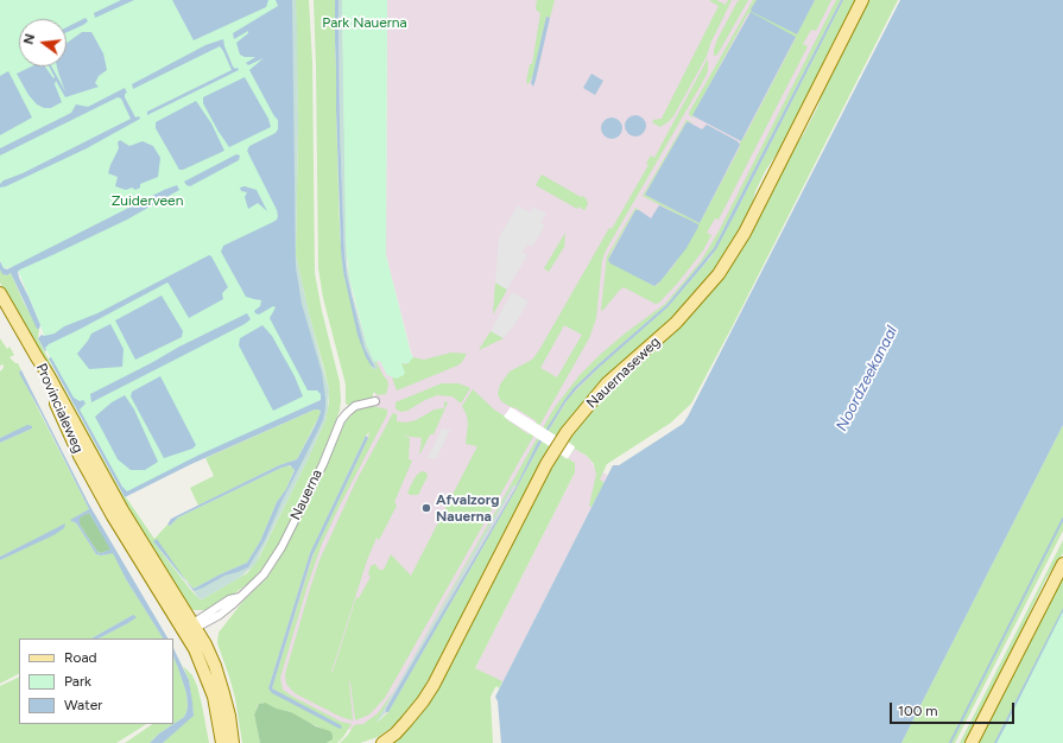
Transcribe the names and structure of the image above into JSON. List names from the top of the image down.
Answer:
{
  "streets": {
    "main road": ["Nauernaseweg", "Provincialeweg"],
    "street": ["Nauerna"]
  },
  "crossings": [
    ["Provincialeweg", "Nauerna"]
  ],
  "water": ["Noordzeekanaal"],
  "parks": ["Park Nauerna", "Zuiderveen"],
  "places": ["Afvalzorg Nauerna"],
  "legend": ["Road", "Park", "Water"],
  "scale_bar": "100 m",
  "north": "left"
}
